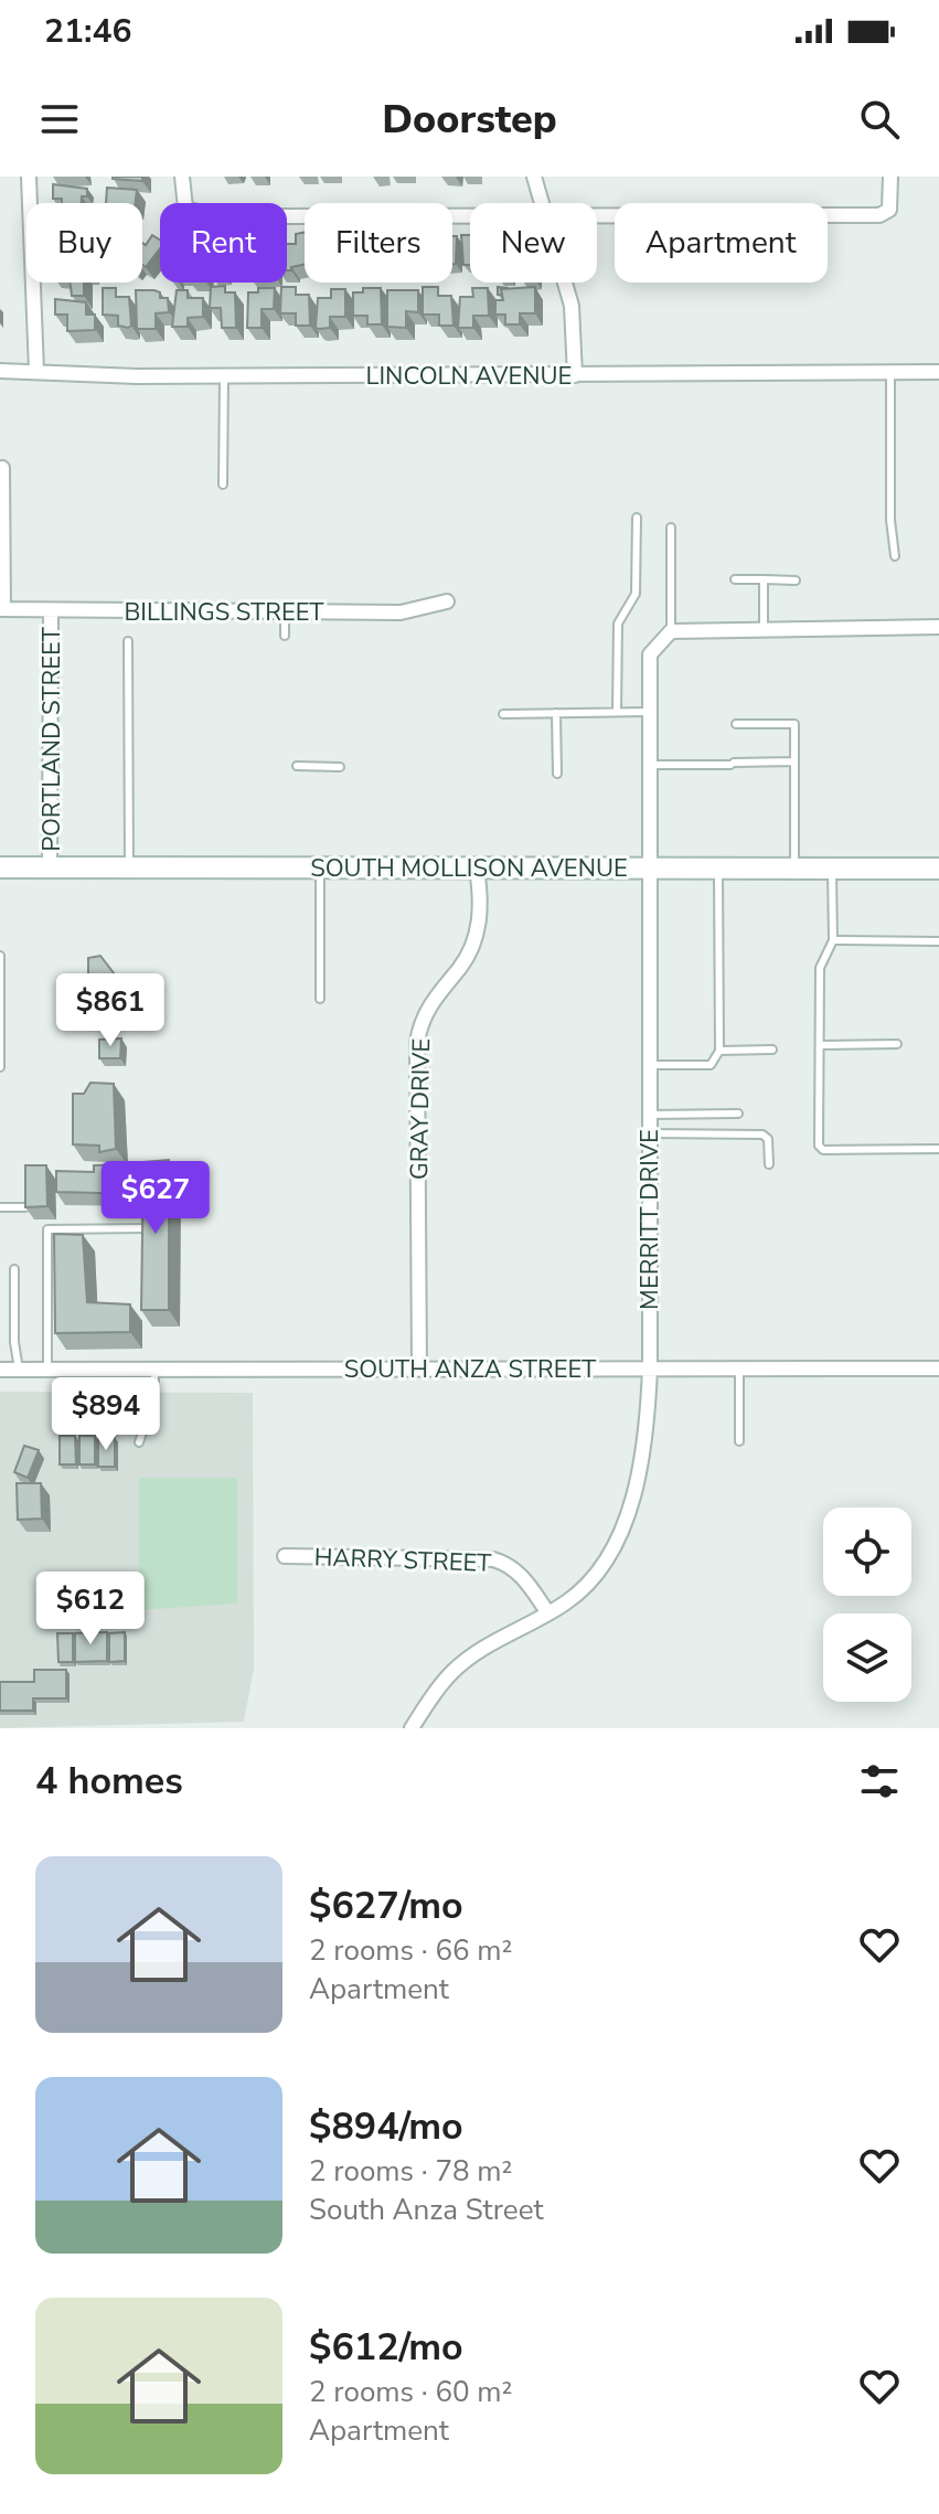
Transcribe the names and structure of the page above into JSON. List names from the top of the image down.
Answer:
{
  "streets": {
    "main road": ["SOUTH MOLLISON AVENUE"],
    "street": [
      "LINCOLN AVENUE",
      "BILLINGS STREET",
      "PORTLAND STREET",
      "GRAY DRIVE",
      "MERRITT DRIVE",
      "SOUTH ANZA STREET",
      "HARRY STREET"
    ]
  },
  "crossings": [
    ["BILLINGS STREET", "PORTLAND STREET"],
    ["PORTLAND STREET", "SOUTH MOLLISON AVENUE"],
    ["SOUTH MOLLISON AVENUE", "GRAY DRIVE"],
    ["SOUTH MOLLISON AVENUE", "MERRITT DRIVE"],
    ["GRAY DRIVE", "SOUTH ANZA STREET"],
    ["MERRITT DRIVE", "SOUTH ANZA STREET"],
    ["MERRITT DRIVE", "HARRY STREET"]
  ],
  "page": {
    "status": "21:46",
    "header": "Doorstep",
    "chip": [
      "Buy",
      "Rent",
      "Filters",
      "New",
      "Apartment"
    ],
    "price": [
      "$861",
      "$627",
      "$894",
      "$612"
    ],
    "heading": "4 homes",
    "list": [
      {
        "name": "$627/mo",
        "note": "2 rooms · 66 m² · Apartment"
      },
      {
        "name": "$894/mo",
        "note": "2 rooms · 78 m² · South Anza Street"
      },
      {
        "name": "$612/mo",
        "note": "2 rooms · 60 m² · Apartment"
      }
    ]
  }
}
